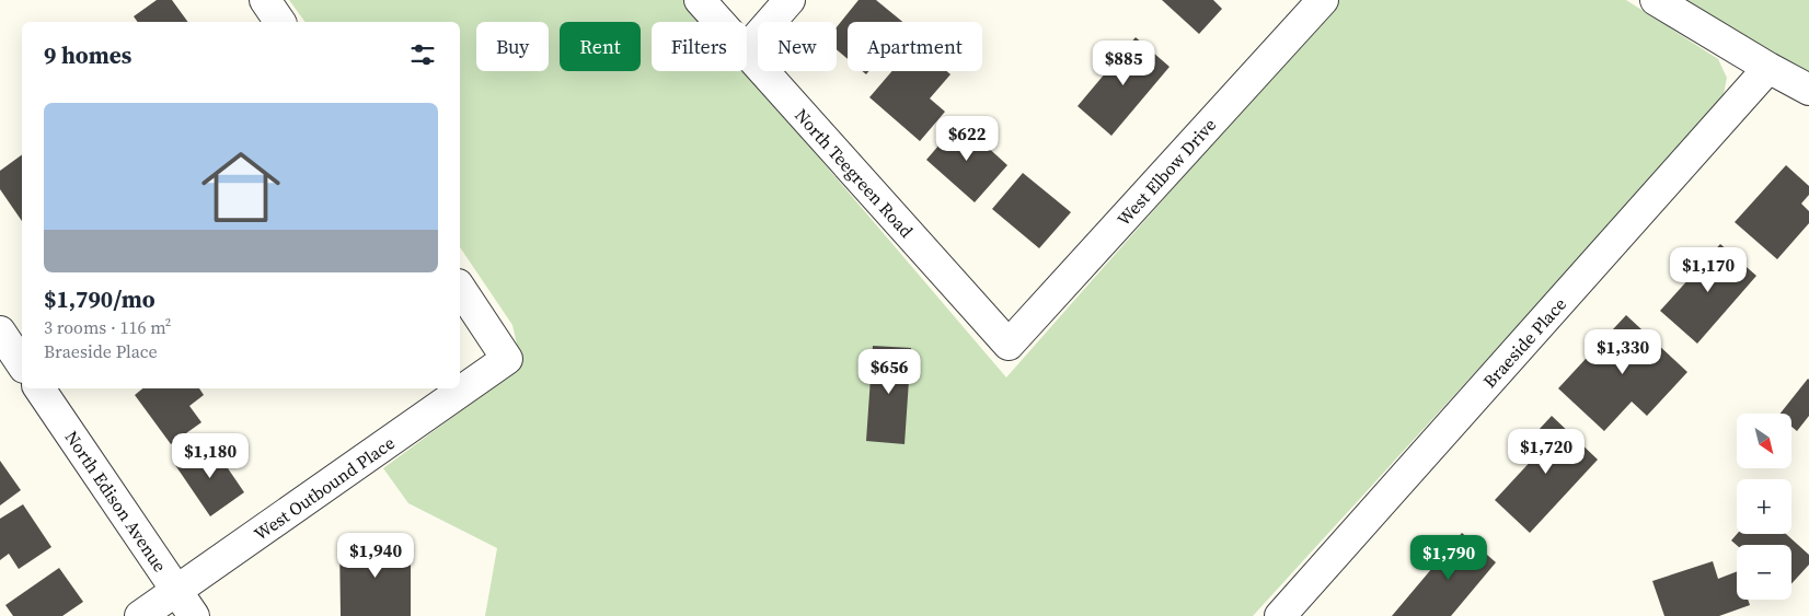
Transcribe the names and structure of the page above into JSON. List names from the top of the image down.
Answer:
{
  "streets": {
    "street": [
      "West Elbow Drive",
      "North Teegreen Road",
      "Braeside Place",
      "West Outbound Place",
      "North Edison Avenue"
    ]
  },
  "crossings": [
    ["West Elbow Drive", "North Teegreen Road"],
    ["West Outbound Place", "North Edison Avenue"]
  ],
  "north": "bottom right",
  "page": {
    "chip": [
      "Buy",
      "Rent",
      "Filters",
      "New",
      "Apartment"
    ],
    "heading": "9 homes",
    "price": [
      "$885",
      "$622",
      "$1,170",
      "$1,330",
      "$656",
      "$1,720",
      "$1,180",
      "$1,940",
      "$1,790"
    ],
    "list": [
      {
        "name": "$1,790/mo",
        "note": "3 rooms · 116 m² · Braeside Place"
      }
    ],
    "map_buttons": ["+", "−"]
  }
}
